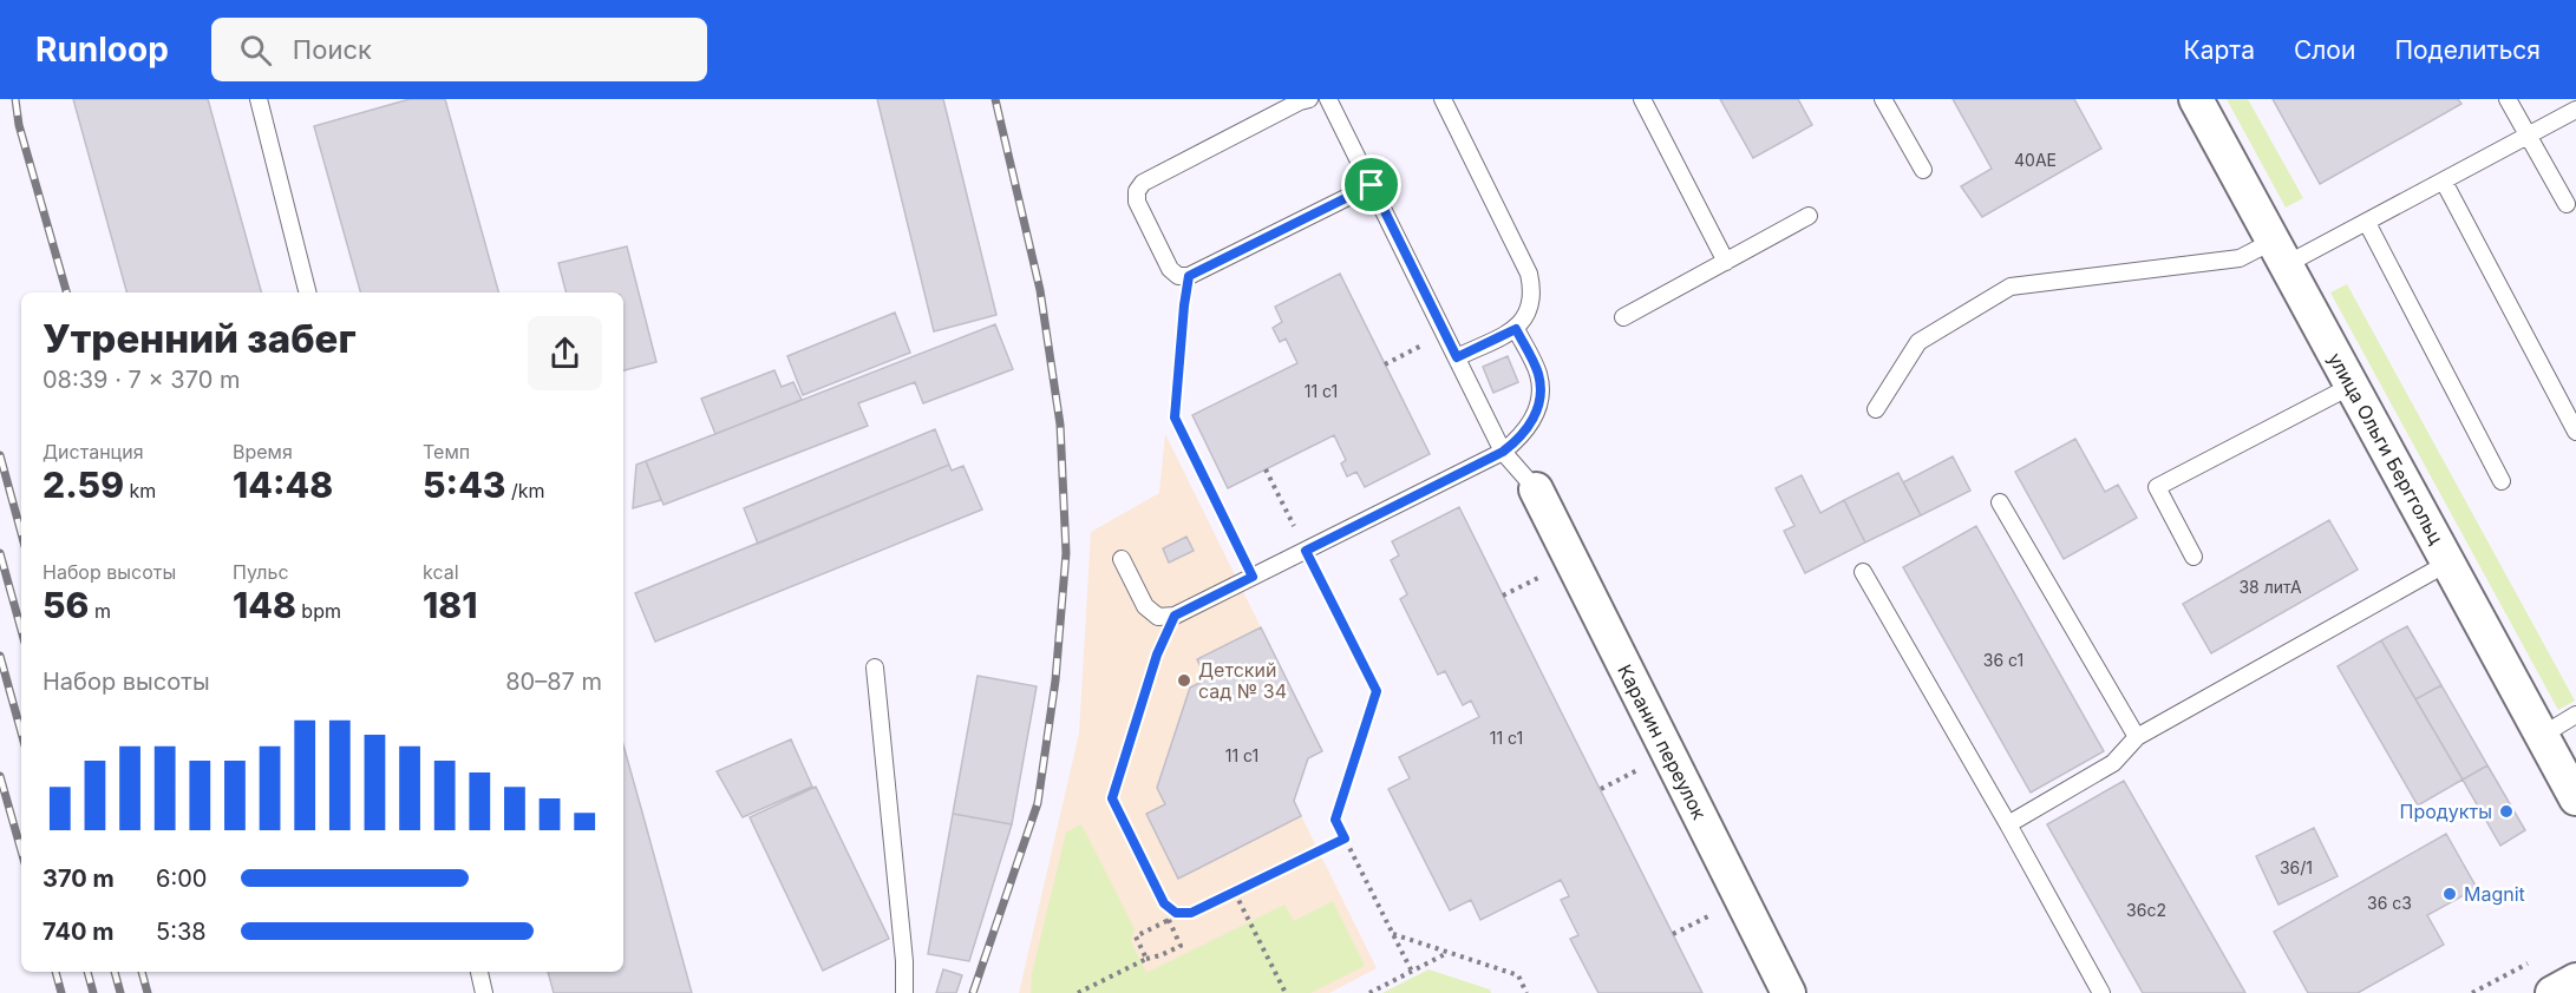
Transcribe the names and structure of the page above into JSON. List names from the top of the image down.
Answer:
{
  "streets": {
    "street": ["улица Ольги Берггольц", "Каранин переулок"]
  },
  "places": ["Детский сад № 34", "Продукты", "Magnit"],
  "house_numbers": [
    "40АЕ",
    "11 с1",
    "38 литА",
    "36 с1",
    "11 с1",
    "11 с1",
    "36/1",
    "36 с3",
    "36c2"
  ],
  "page": {
    "header": "Runloop",
    "search": "Поиск",
    "nav": ["Карта", "Слои", "Поделиться"],
    "heading": ["Утренний забег", "08:39 · 7 × 370 m"],
    "stats": [
      ["Дистанция", "2.59 km"],
      ["Время", "14:48"],
      ["Темп", "5:43 /km"],
      ["Набор высоты", "56 m"],
      ["Пульс", "148 bpm"],
      ["kcal", "181"]
    ],
    "chart": ["Набор высоты", "80–87 m"],
    "list": [
      {
        "name": "370 m",
        "note": "6:00"
      },
      {
        "name": "740 m",
        "note": "5:38"
      }
    ]
  }
}
